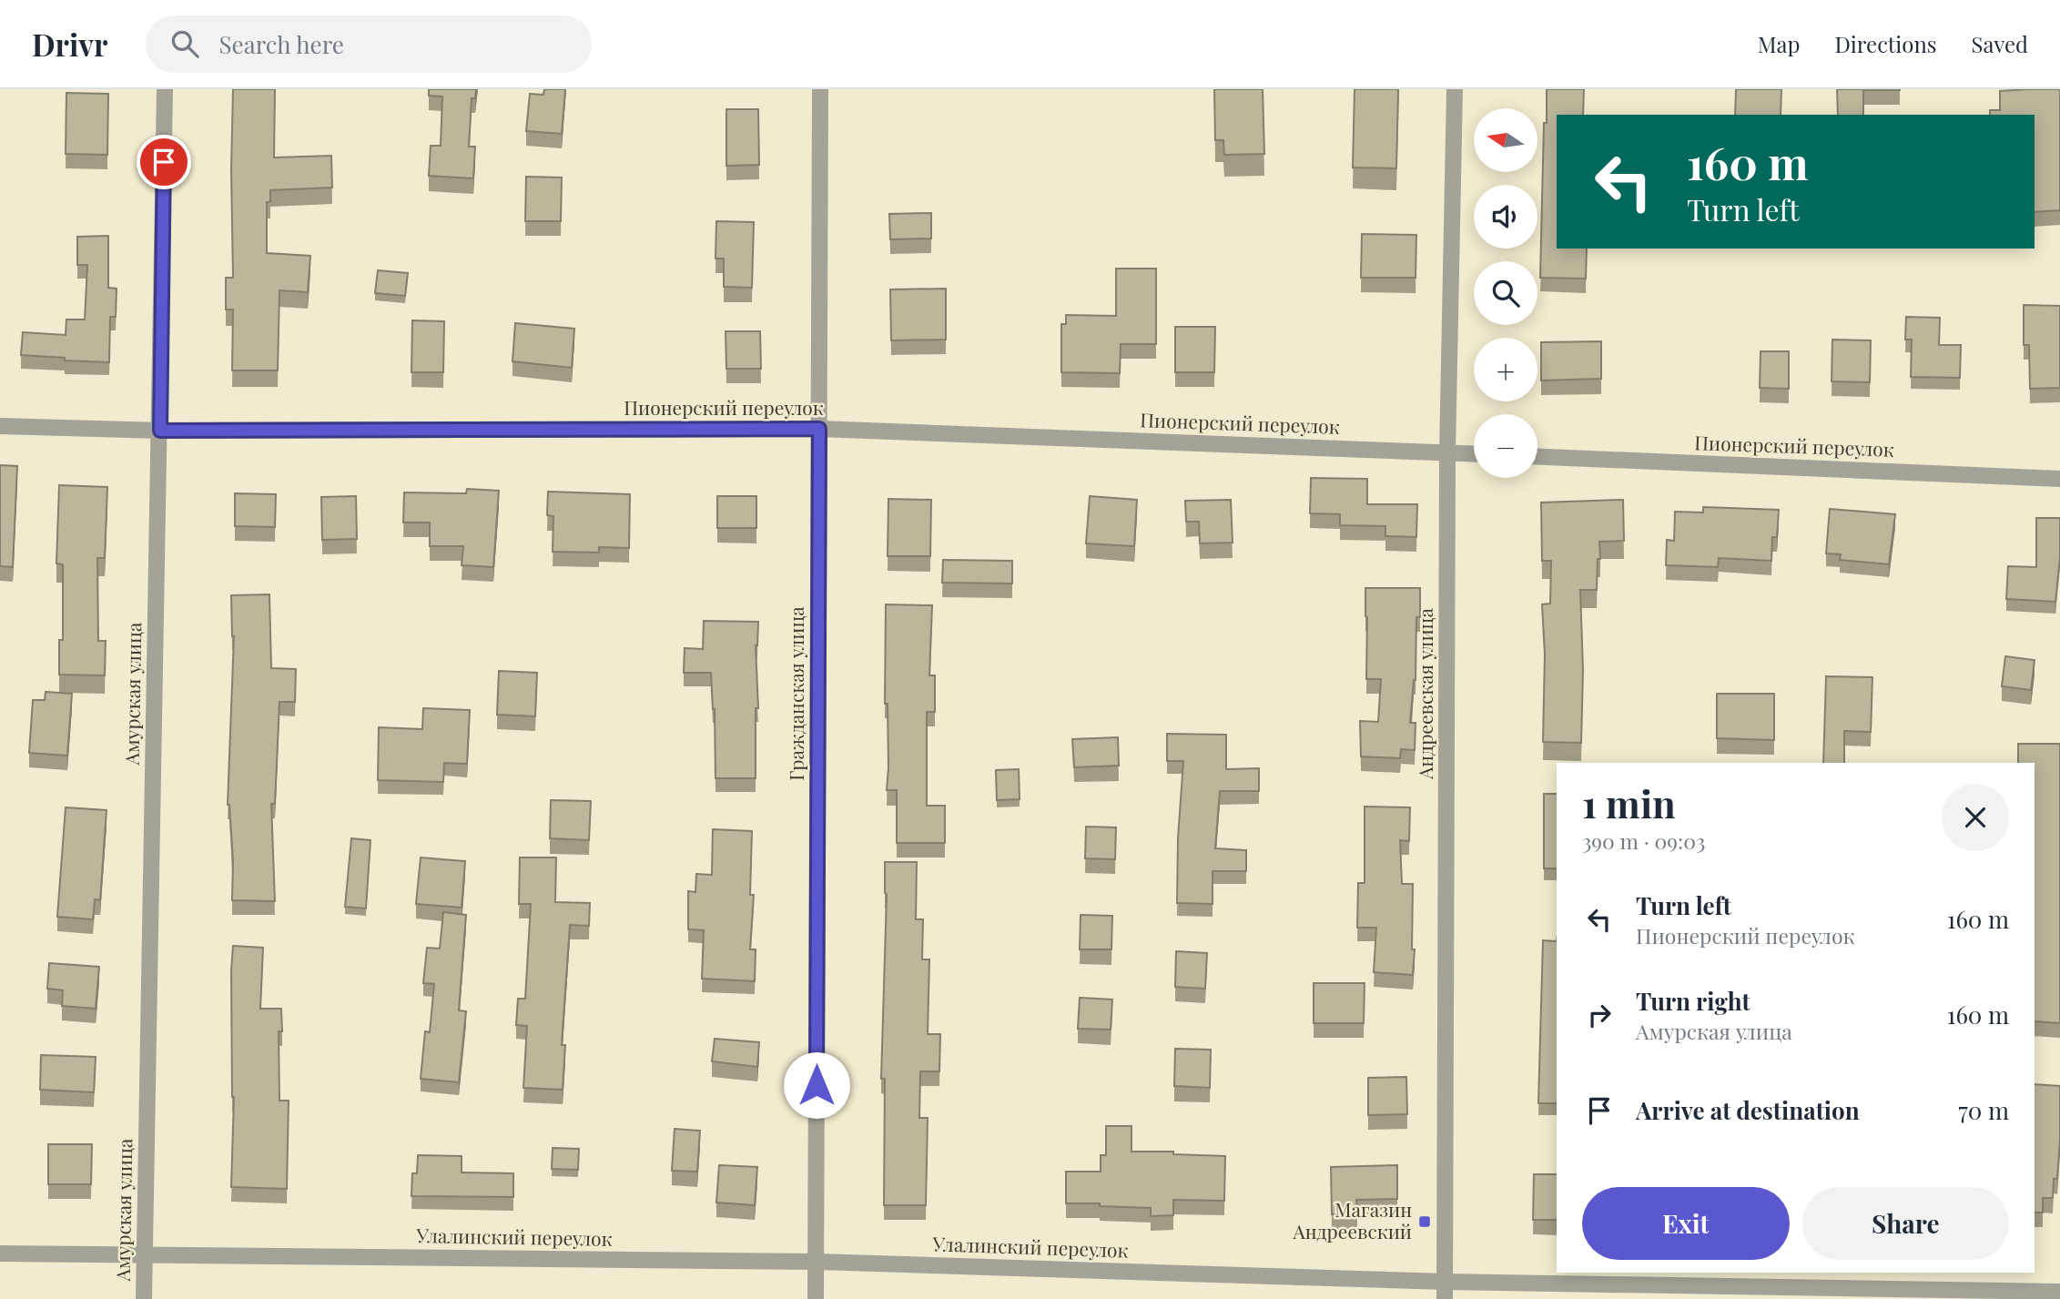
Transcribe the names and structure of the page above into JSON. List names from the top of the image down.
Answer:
{
  "streets": {
    "street": [
      "Пионерский переулок",
      "Амурская улица",
      "Гражданская улица",
      "Андреевская улица",
      "Улалинский переулок"
    ]
  },
  "crossings": [
    ["Пионерский переулок", "Амурская улица"],
    ["Пионерский переулок", "Гражданская улица"],
    ["Пионерский переулок", "Андреевская улица"],
    ["Амурская улица", "Улалинский переулок"],
    ["Гражданская улица", "Улалинский переулок"],
    ["Андреевская улица", "Улалинский переулок"]
  ],
  "places": {
    "transit": ["Магазин Андреевский"]
  },
  "north": "left",
  "page": {
    "header": "Drivr",
    "search": "Search here",
    "nav": ["Map", "Directions", "Saved"],
    "map_buttons": ["+", "−"],
    "turn": ["160 m", "Turn left"],
    "heading": ["1 min", "390 m · 09:03"],
    "list": [
      {
        "name": "Turn left",
        "note": "Пионерский переулок",
        "value": "160 m"
      },
      {
        "name": "Turn right",
        "note": "Амурская улица",
        "value": "160 m"
      },
      {
        "name": "Arrive at destination",
        "value": "70 m"
      }
    ],
    "buttons": ["Exit", "Share"]
  }
}
